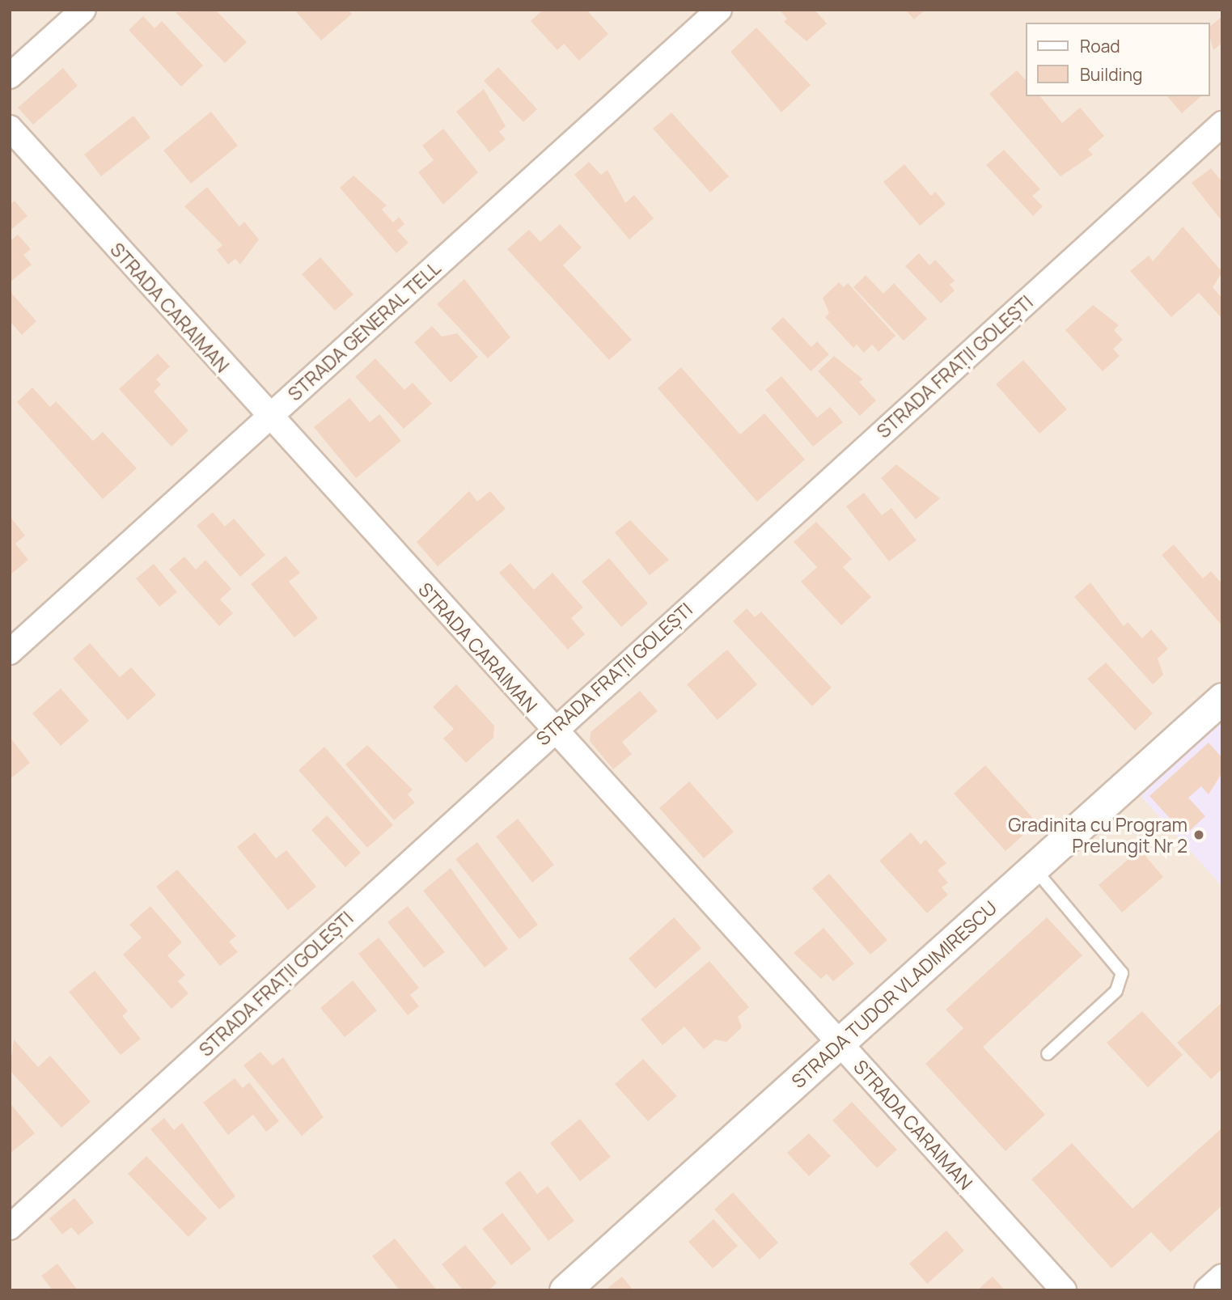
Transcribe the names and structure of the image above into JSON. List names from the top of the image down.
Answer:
{
  "streets": {
    "street": [
      "STRADA CARAIMAN",
      "STRADA GENERAL TELL",
      "STRADA FRAȚII GOLEȘTI",
      "STRADA TUDOR VLADIMIRESCU"
    ]
  },
  "crossings": [
    ["STRADA CARAIMAN", "STRADA GENERAL TELL"],
    ["STRADA CARAIMAN", "STRADA FRAȚII GOLEȘTI"],
    ["STRADA CARAIMAN", "STRADA TUDOR VLADIMIRESCU"]
  ],
  "places": ["Gradinita cu Program Prelungit Nr 2"],
  "legend": ["Road", "Building"]
}
